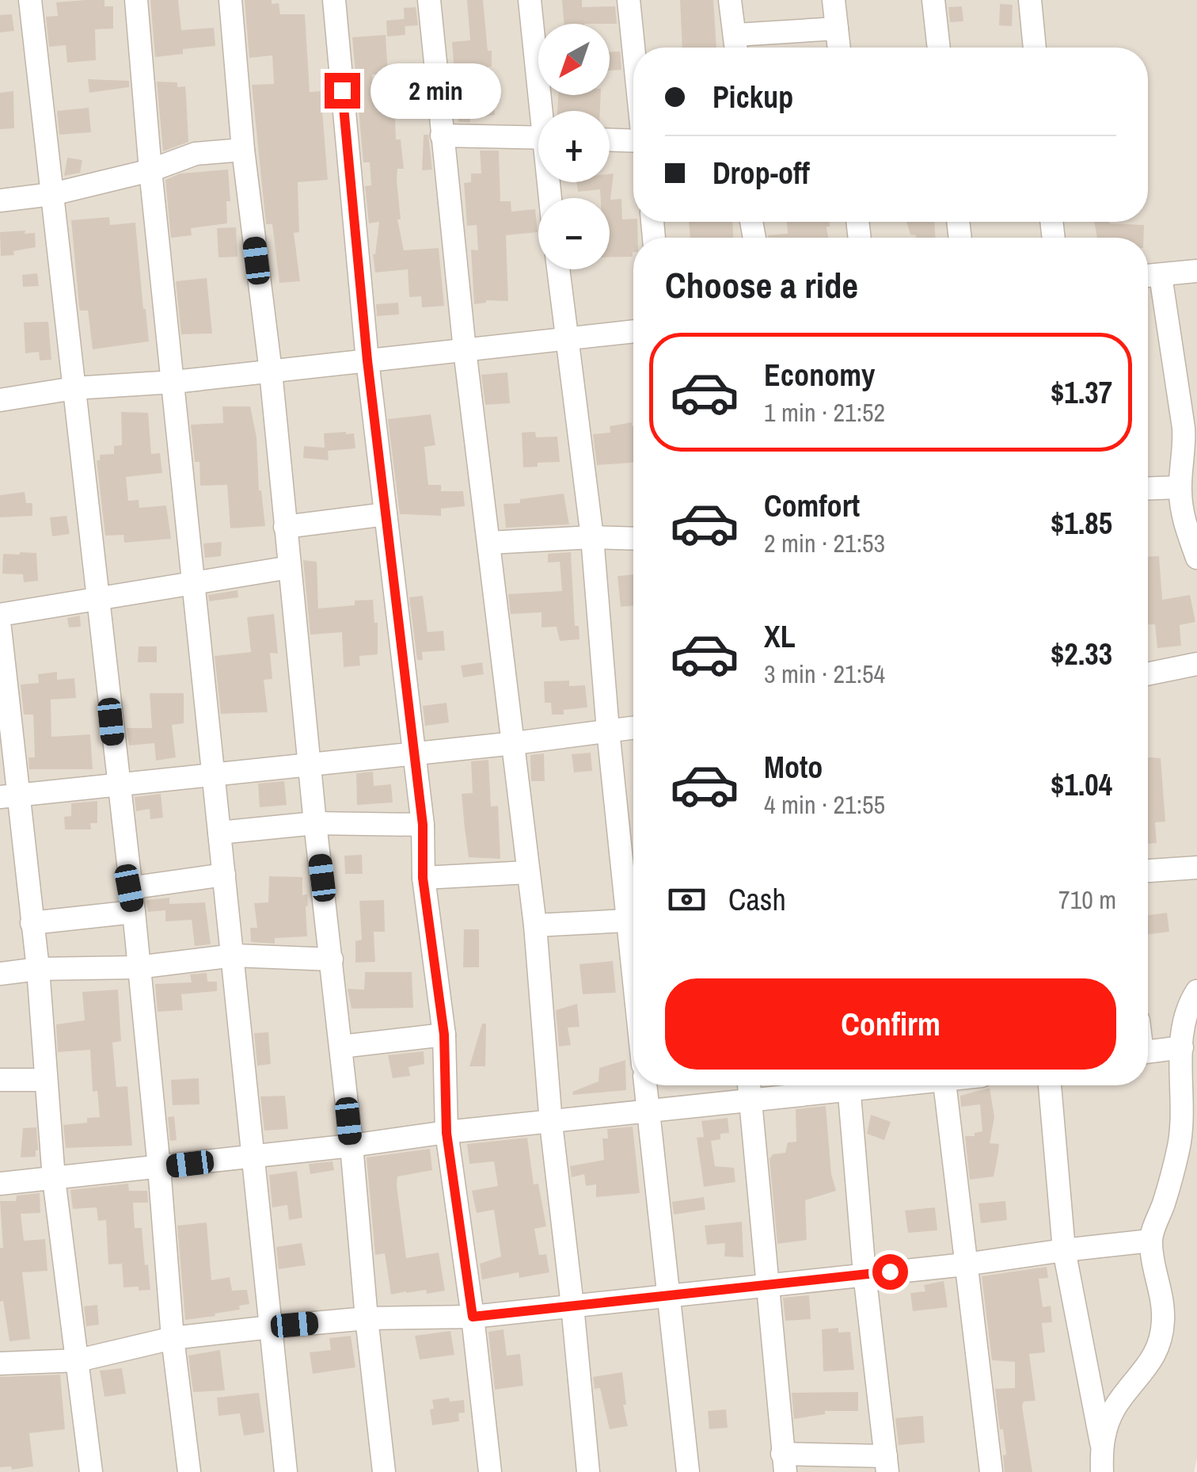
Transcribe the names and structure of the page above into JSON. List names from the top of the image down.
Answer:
{
  "north": "bottom left",
  "page": {
    "map_buttons": ["+", "−"],
    "banner": ["Pickup", "Drop-off"],
    "bubble": "2 min",
    "heading": "Choose a ride",
    "list": [
      {
        "name": "Economy",
        "note": "1 min · 21:52",
        "value": "$1.37"
      },
      {
        "name": "Comfort",
        "note": "2 min · 21:53",
        "value": "$1.85"
      },
      {
        "name": "XL",
        "note": "3 min · 21:54",
        "value": "$2.33"
      },
      {
        "name": "Moto",
        "note": "4 min · 21:55",
        "value": "$1.04"
      }
    ],
    "pay": ["Cash", "710 m"],
    "buttons": "Confirm"
  }
}
